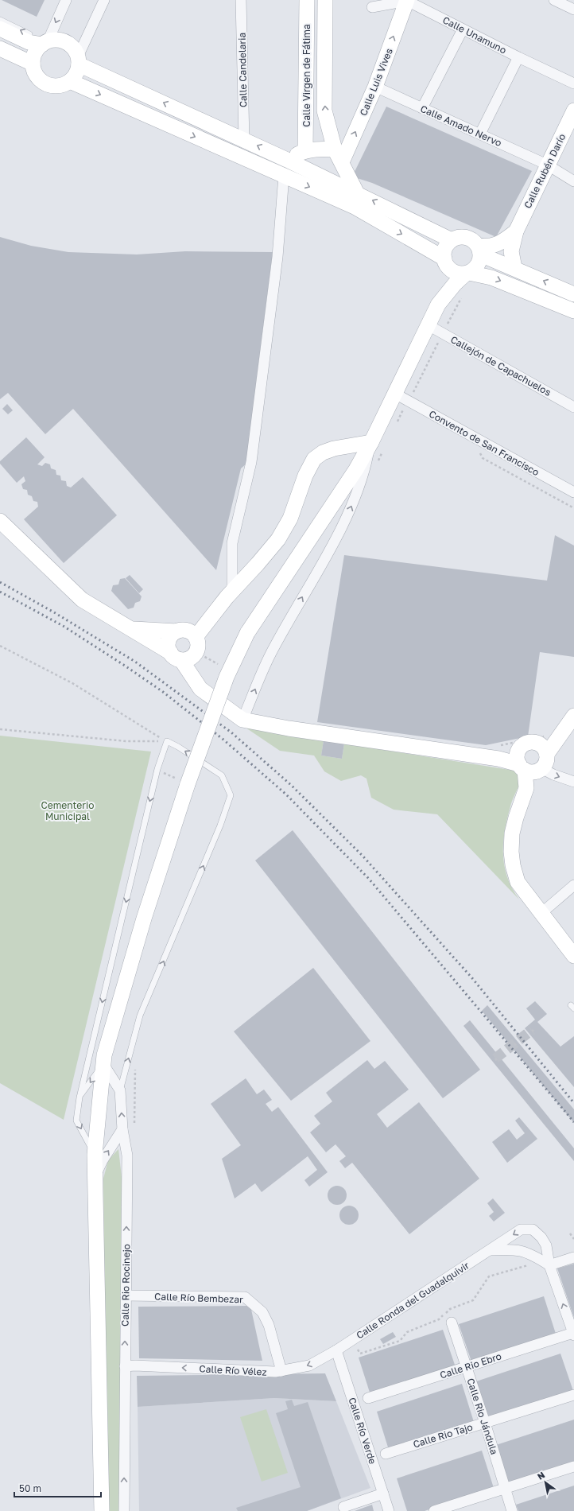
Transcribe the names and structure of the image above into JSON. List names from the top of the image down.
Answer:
{
  "streets": {
    "street": [
      "Calle Unamuno",
      "Calle Candelaria",
      "Calle Virgen de Fátima",
      "Calle Luis Vives",
      "Calle Amado Nervo",
      "Calle Rubén Darío",
      "Callejón de Capachuelos",
      "Convento de San Francisco",
      "Calle Rio Rocinejo",
      "Calle Río Bembezar",
      "Calle Ronda del Guadalquivir",
      "Calle Rio Ebro",
      "Calle Río Vélez",
      "Calle Rio Jándula",
      "Calle Río Verde",
      "Calle Rio Tajo"
    ]
  },
  "crossings": [
    ["Calle Unamuno", "Calle Luis Vives"],
    ["Calle Virgen de Fátima", "Calle Luis Vives"],
    ["Calle Luis Vives", "Calle Amado Nervo"],
    ["Calle Amado Nervo", "Calle Rubén Darío"],
    ["Calle Rio Rocinejo", "Calle Río Bembezar"],
    ["Calle Rio Rocinejo", "Calle Río Vélez"],
    ["Calle Río Bembezar", "Calle Río Vélez"],
    ["Calle Ronda del Guadalquivir", "Calle Río Vélez"],
    ["Calle Ronda del Guadalquivir", "Calle Río Verde"],
    ["Calle Rio Ebro", "Calle Rio Jándula"],
    ["Calle Río Vélez", "Calle Río Verde"],
    ["Calle Rio Jándula", "Calle Rio Tajo"]
  ],
  "one_way": ["Calle Río Vélez"],
  "parks": ["Cementerio Municipal"],
  "scale_bar": "50 m",
  "north": "top left"
}
